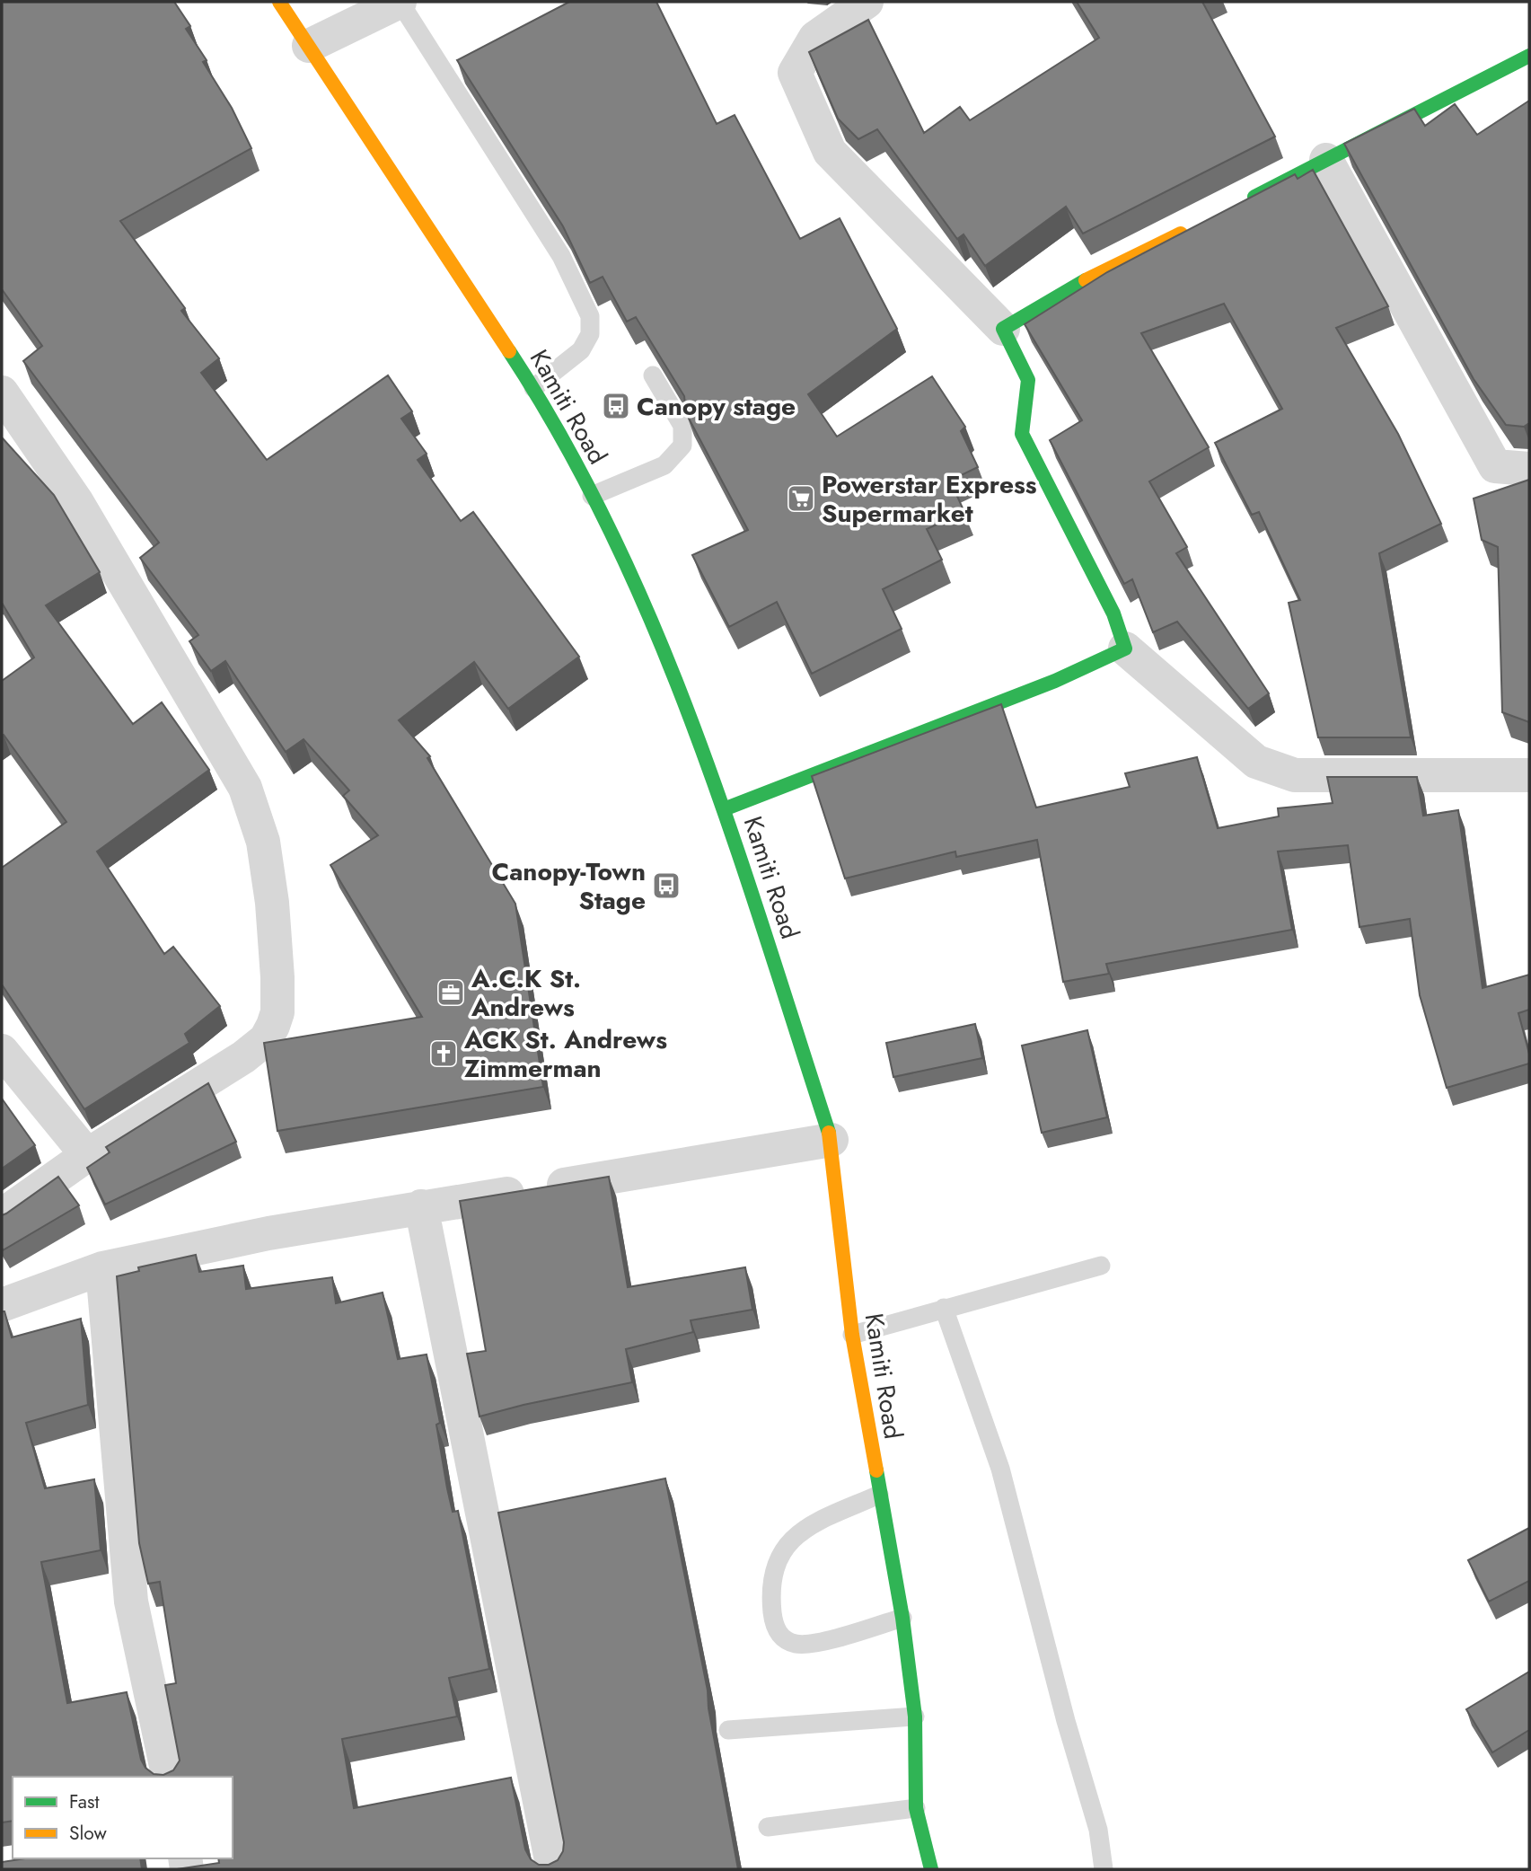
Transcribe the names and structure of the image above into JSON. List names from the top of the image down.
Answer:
{
  "streets": {
    "main road": ["Kamiti Road"]
  },
  "places": {
    "bus stop": ["Canopy stage", "Canopy-Town Stage"],
    "supermarket": ["Powerstar Express Supermarket"],
    "office": ["A.C.K St. Andrews"],
    "church": ["ACK St. Andrews Zimmerman"]
  },
  "legend": ["Fast", "Slow"]
}
